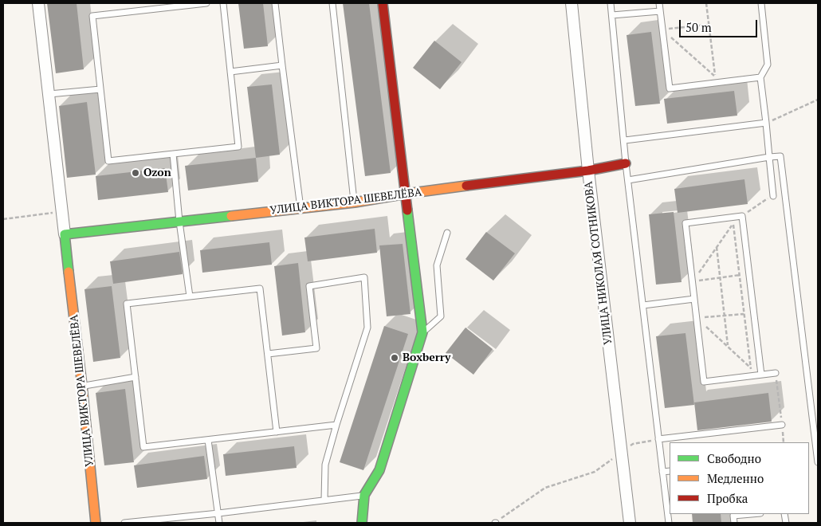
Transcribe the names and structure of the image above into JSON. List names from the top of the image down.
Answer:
{
  "streets": {
    "street": ["УЛИЦА ВИКТОРА ШЕВЕЛЁВА", "УЛИЦА НИКОЛАЯ СОТНИКОВА"]
  },
  "crossings": [
    ["УЛИЦА ВИКТОРА ШЕВЕЛЁВА", "УЛИЦА НИКОЛАЯ СОТНИКОВА"]
  ],
  "places": ["Ozon", "Boxberry"],
  "legend": ["Свободно", "Медленно", "Пробка"],
  "scale_bar": "50 m"
}
